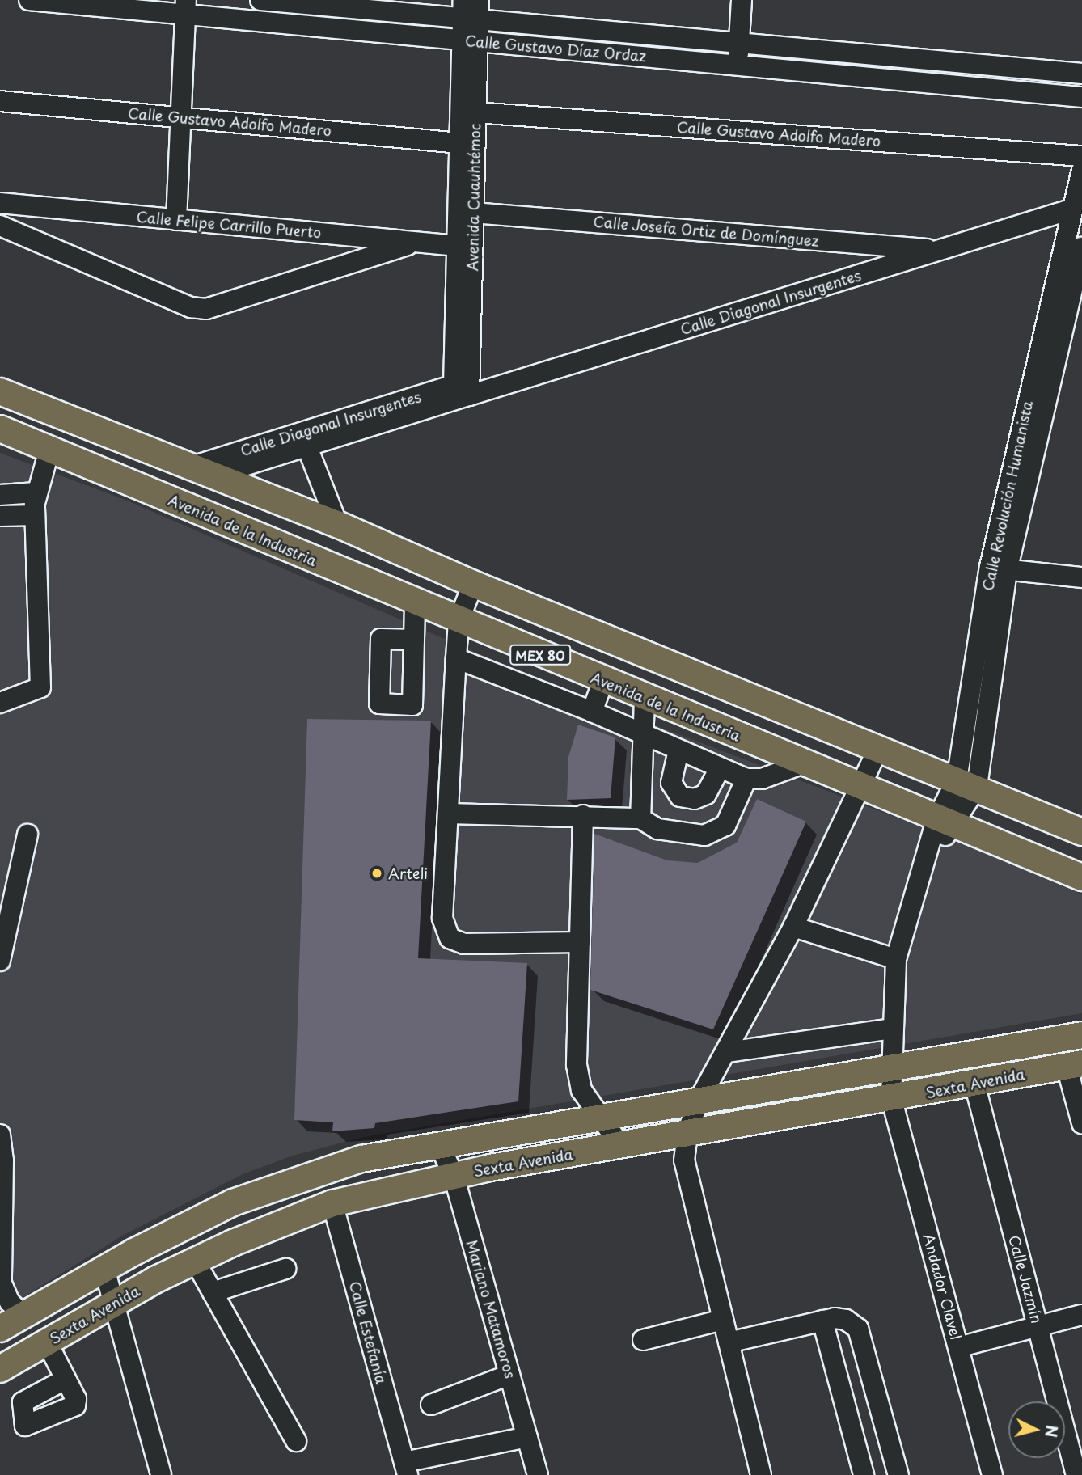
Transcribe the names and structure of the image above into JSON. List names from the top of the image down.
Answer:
{
  "streets": {
    "main road": ["Avenida de la Industria", "MEX 80", "Sexta Avenida"],
    "street": [
      "Calle Gustavo Díaz Ordaz",
      "Calle Gustavo Adolfo Madero",
      "Avenida Cuauhtémoc",
      "Calle Felipe Carrillo Puerto",
      "Calle Josefa Ortiz de Domínguez",
      "Calle Diagonal Insurgentes",
      "Calle Revolución Humanista",
      "Calle Jazmín",
      "Andador Clavel",
      "Mariano Matamoros",
      "Calle Estefanía"
    ]
  },
  "crossings": [
    ["Calle Gustavo Díaz Ordaz", "Avenida Cuauhtémoc"],
    ["Calle Gustavo Adolfo Madero", "Avenida Cuauhtémoc"],
    ["Avenida Cuauhtémoc", "Calle Felipe Carrillo Puerto"],
    ["Avenida Cuauhtémoc", "Calle Josefa Ortiz de Domínguez"],
    ["Avenida Cuauhtémoc", "Calle Diagonal Insurgentes"],
    ["Calle Felipe Carrillo Puerto", "Calle Josefa Ortiz de Domínguez"],
    ["Calle Josefa Ortiz de Domínguez", "Calle Diagonal Insurgentes"],
    ["Calle Diagonal Insurgentes", "Calle Revolución Humanista"],
    ["Calle Diagonal Insurgentes", "MEX 80"],
    ["Calle Revolución Humanista", "Avenida de la Industria"],
    ["Calle Revolución Humanista", "MEX 80"],
    ["Calle Revolución Humanista", "Andador Clavel"],
    ["Sexta Avenida", "Calle Jazmín"],
    ["Sexta Avenida", "Andador Clavel"],
    ["Sexta Avenida", "Mariano Matamoros"],
    ["Sexta Avenida", "Calle Estefanía"]
  ],
  "places": ["Arteli"],
  "north": "right"
}
